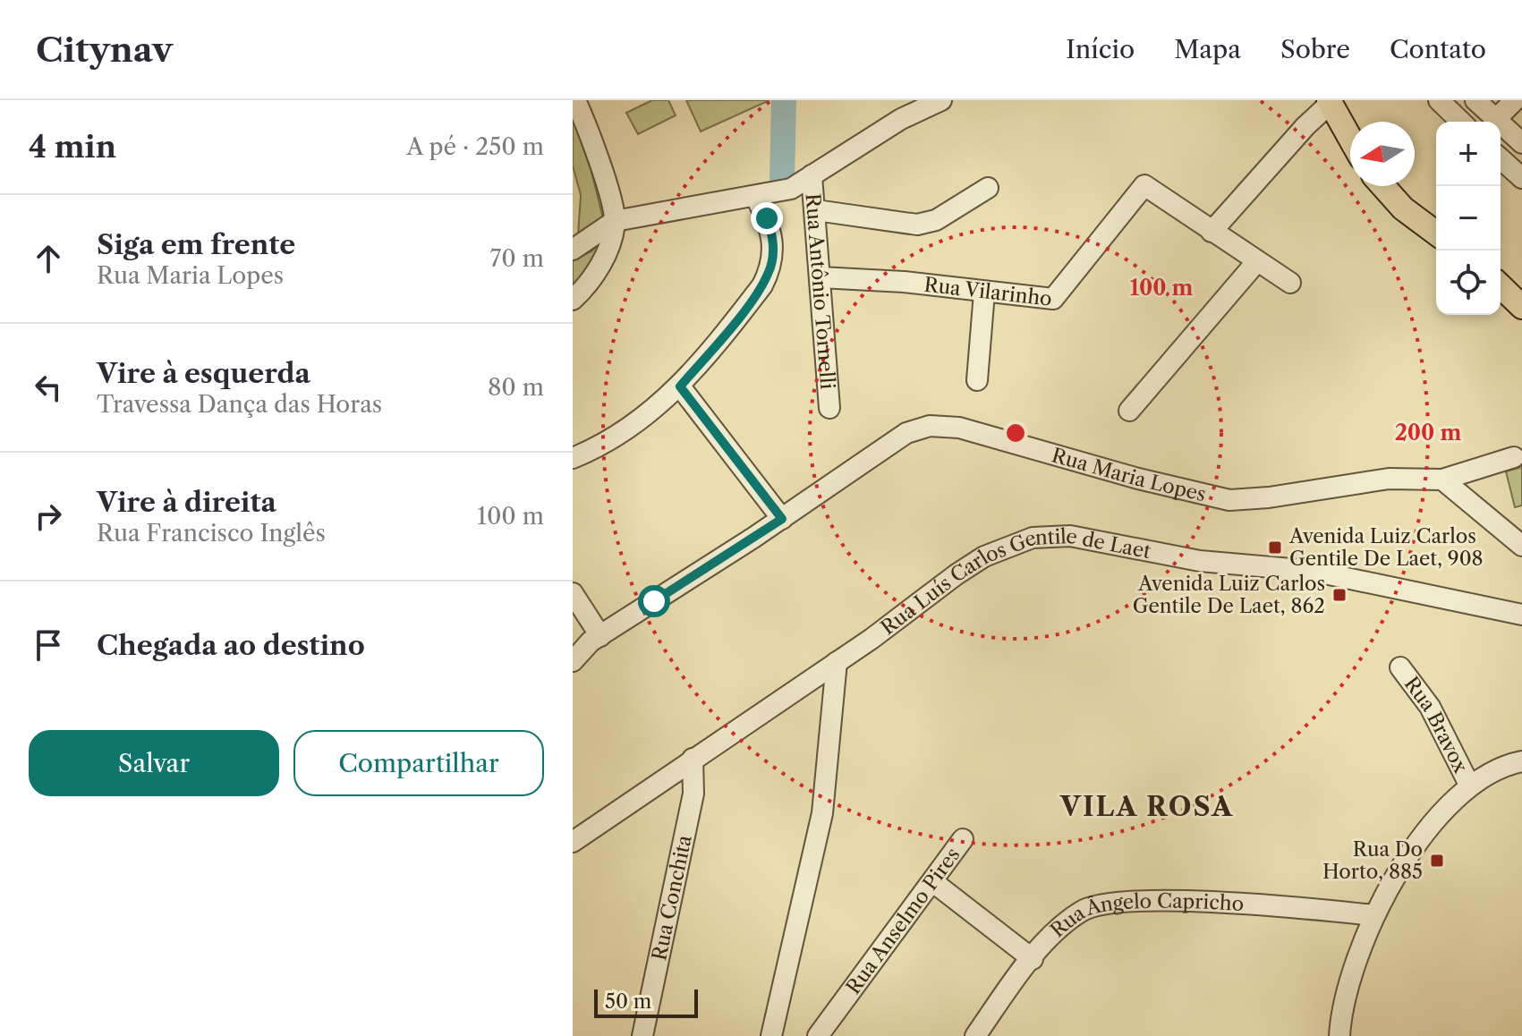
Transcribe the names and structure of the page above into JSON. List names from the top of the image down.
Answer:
{
  "streets": {
    "street": [
      "Rua Vilarinho",
      "Rua Antônio Tornelli",
      "Rua Maria Lopes",
      "Rua Luís Carlos Gentile de Laet",
      "Rua Bravox",
      "Rua Conchita",
      "Rua Anselmo Pires",
      "Rua Ângelo Capricho"
    ]
  },
  "crossings": [
    ["Rua Vilarinho", "Rua Antônio Tornelli"],
    ["Rua Luís Carlos Gentile de Laet", "Rua Conchita"]
  ],
  "districts": ["VILA ROSA"],
  "places": {
    "transit": ["Avenida Luiz Carlos Gentile De Laet, 908", "Avenida Luiz Carlos Gentile De Laet, 862", "Rua Do Horto, 885"]
  },
  "scale_bar": "50 m",
  "north": "left",
  "page": {
    "header": "Citynav",
    "nav": [
      "Início",
      "Mapa",
      "Sobre",
      "Contato"
    ],
    "heading": ["4 min", "A pé · 250 m"],
    "map_buttons": ["+", "−"],
    "list": [
      ["Siga em frente", "Rua Maria Lopes", "70 m"],
      ["Vire à esquerda", "Travessa Dança das Horas", "80 m"],
      ["Vire à direita", "Rua Francisco Inglês", "100 m"],
      "Chegada ao destino"
    ],
    "buttons": ["Salvar", "Compartilhar"],
    "scale": "50 m"
  },
  "rings": ["100 m", "200 m"]
}
